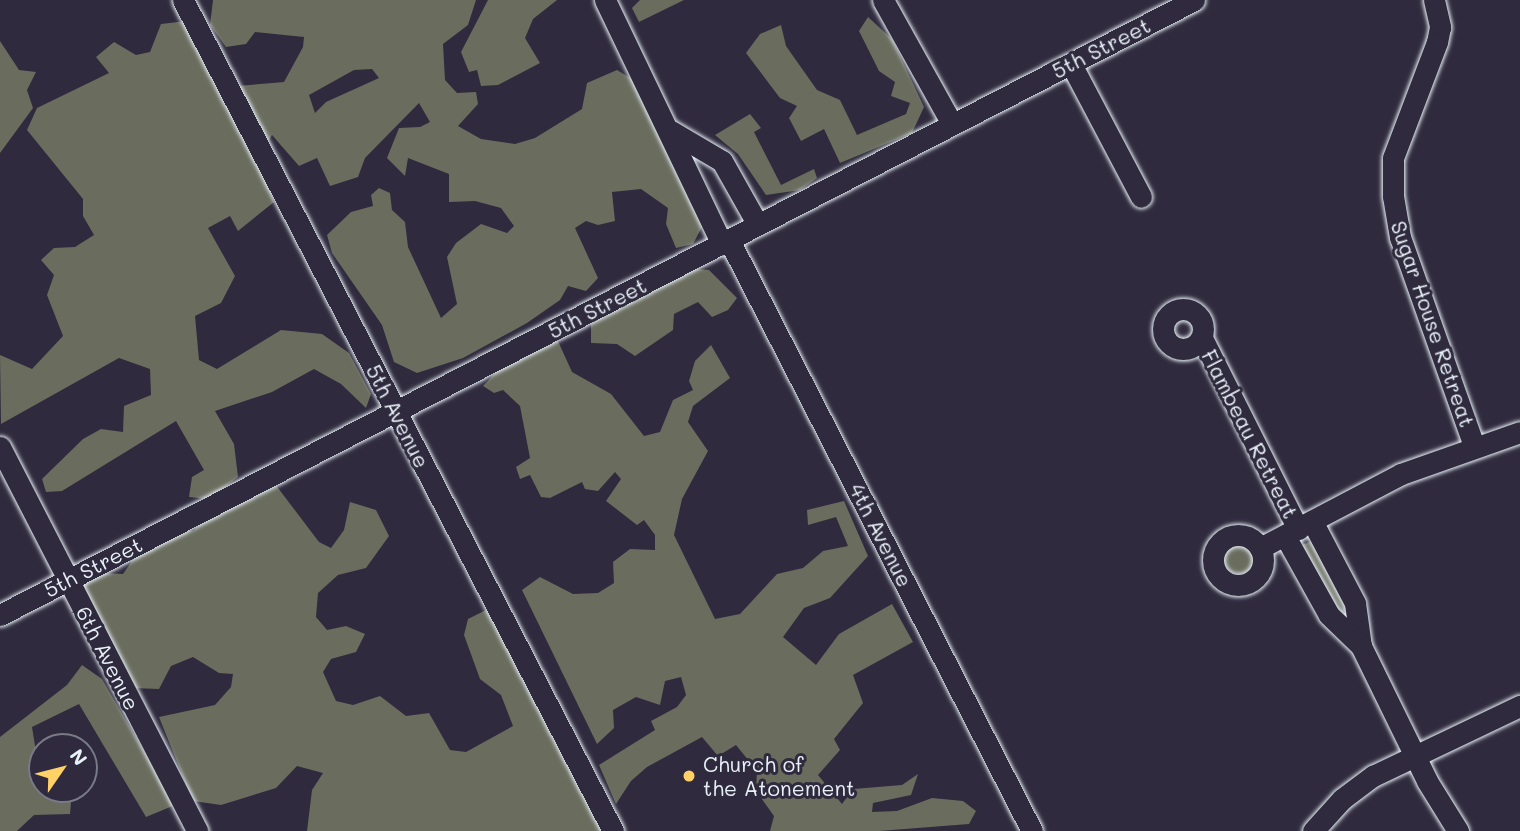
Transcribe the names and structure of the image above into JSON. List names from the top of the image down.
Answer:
{
  "streets": {
    "street": [
      "5th Street",
      "Sugar House Retreat",
      "5th Avenue",
      "Flambeau Retreat",
      "4th Avenue",
      "6th Avenue"
    ]
  },
  "crossings": [
    ["5th Street", "5th Avenue"],
    ["5th Street", "4th Avenue"],
    ["5th Street", "6th Avenue"]
  ],
  "places": ["Church of the Atonement"],
  "north": "top right"
}
